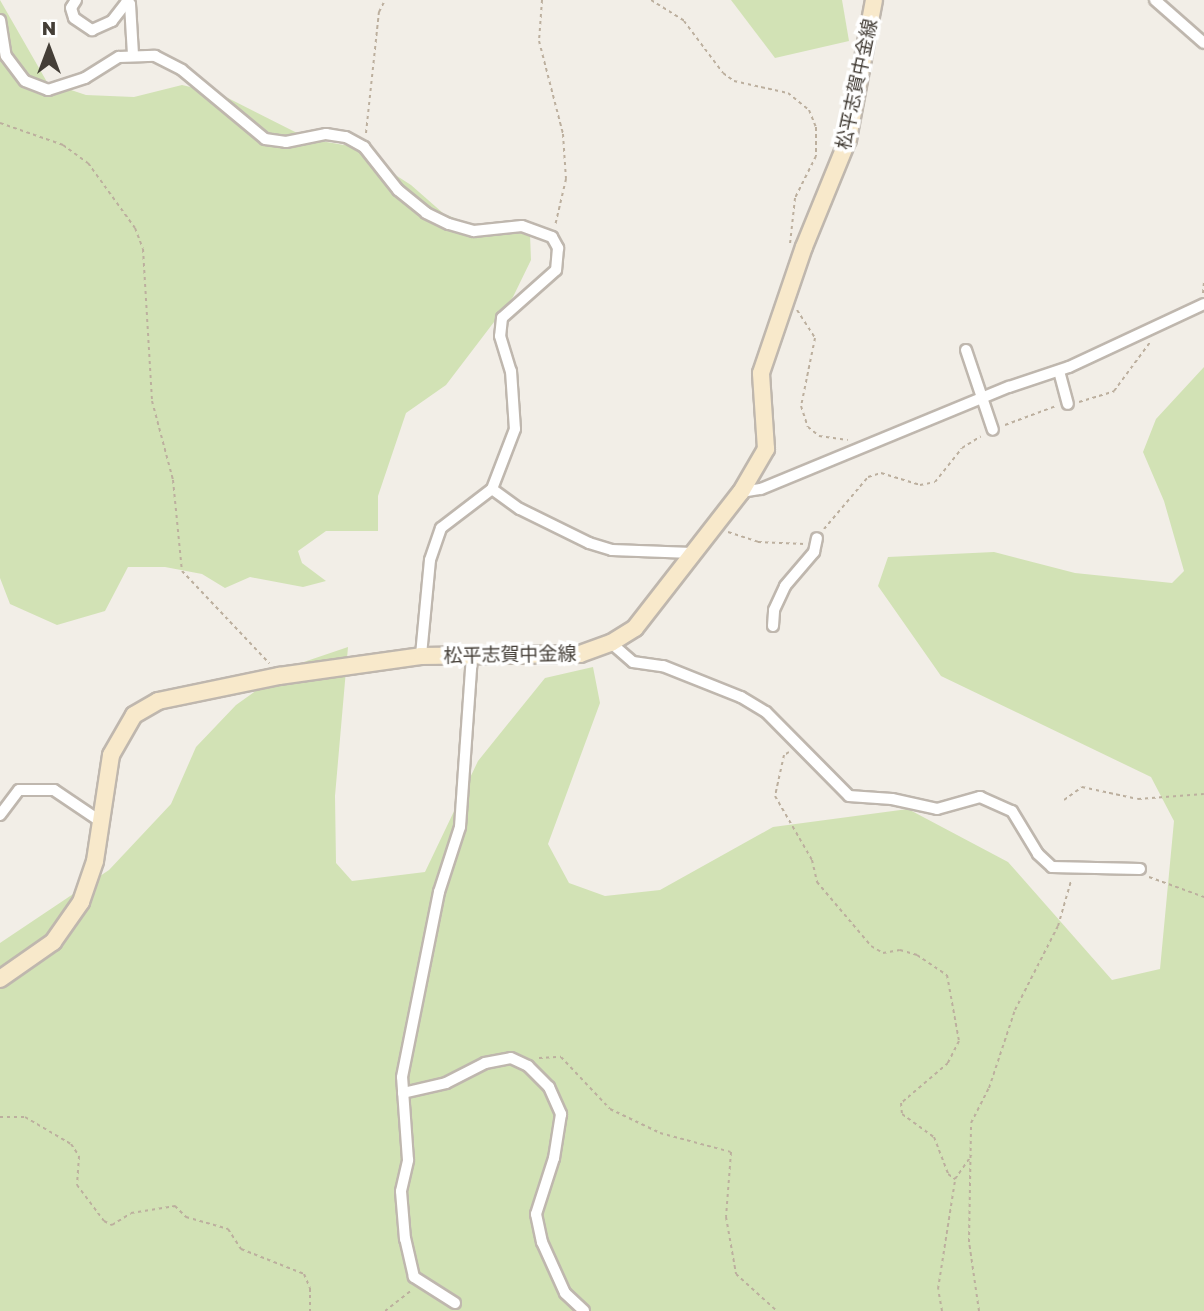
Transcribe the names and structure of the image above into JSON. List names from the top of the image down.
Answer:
{
  "streets": {
    "main road": ["松平志賀中金線"]
  },
  "north": "top"
}
